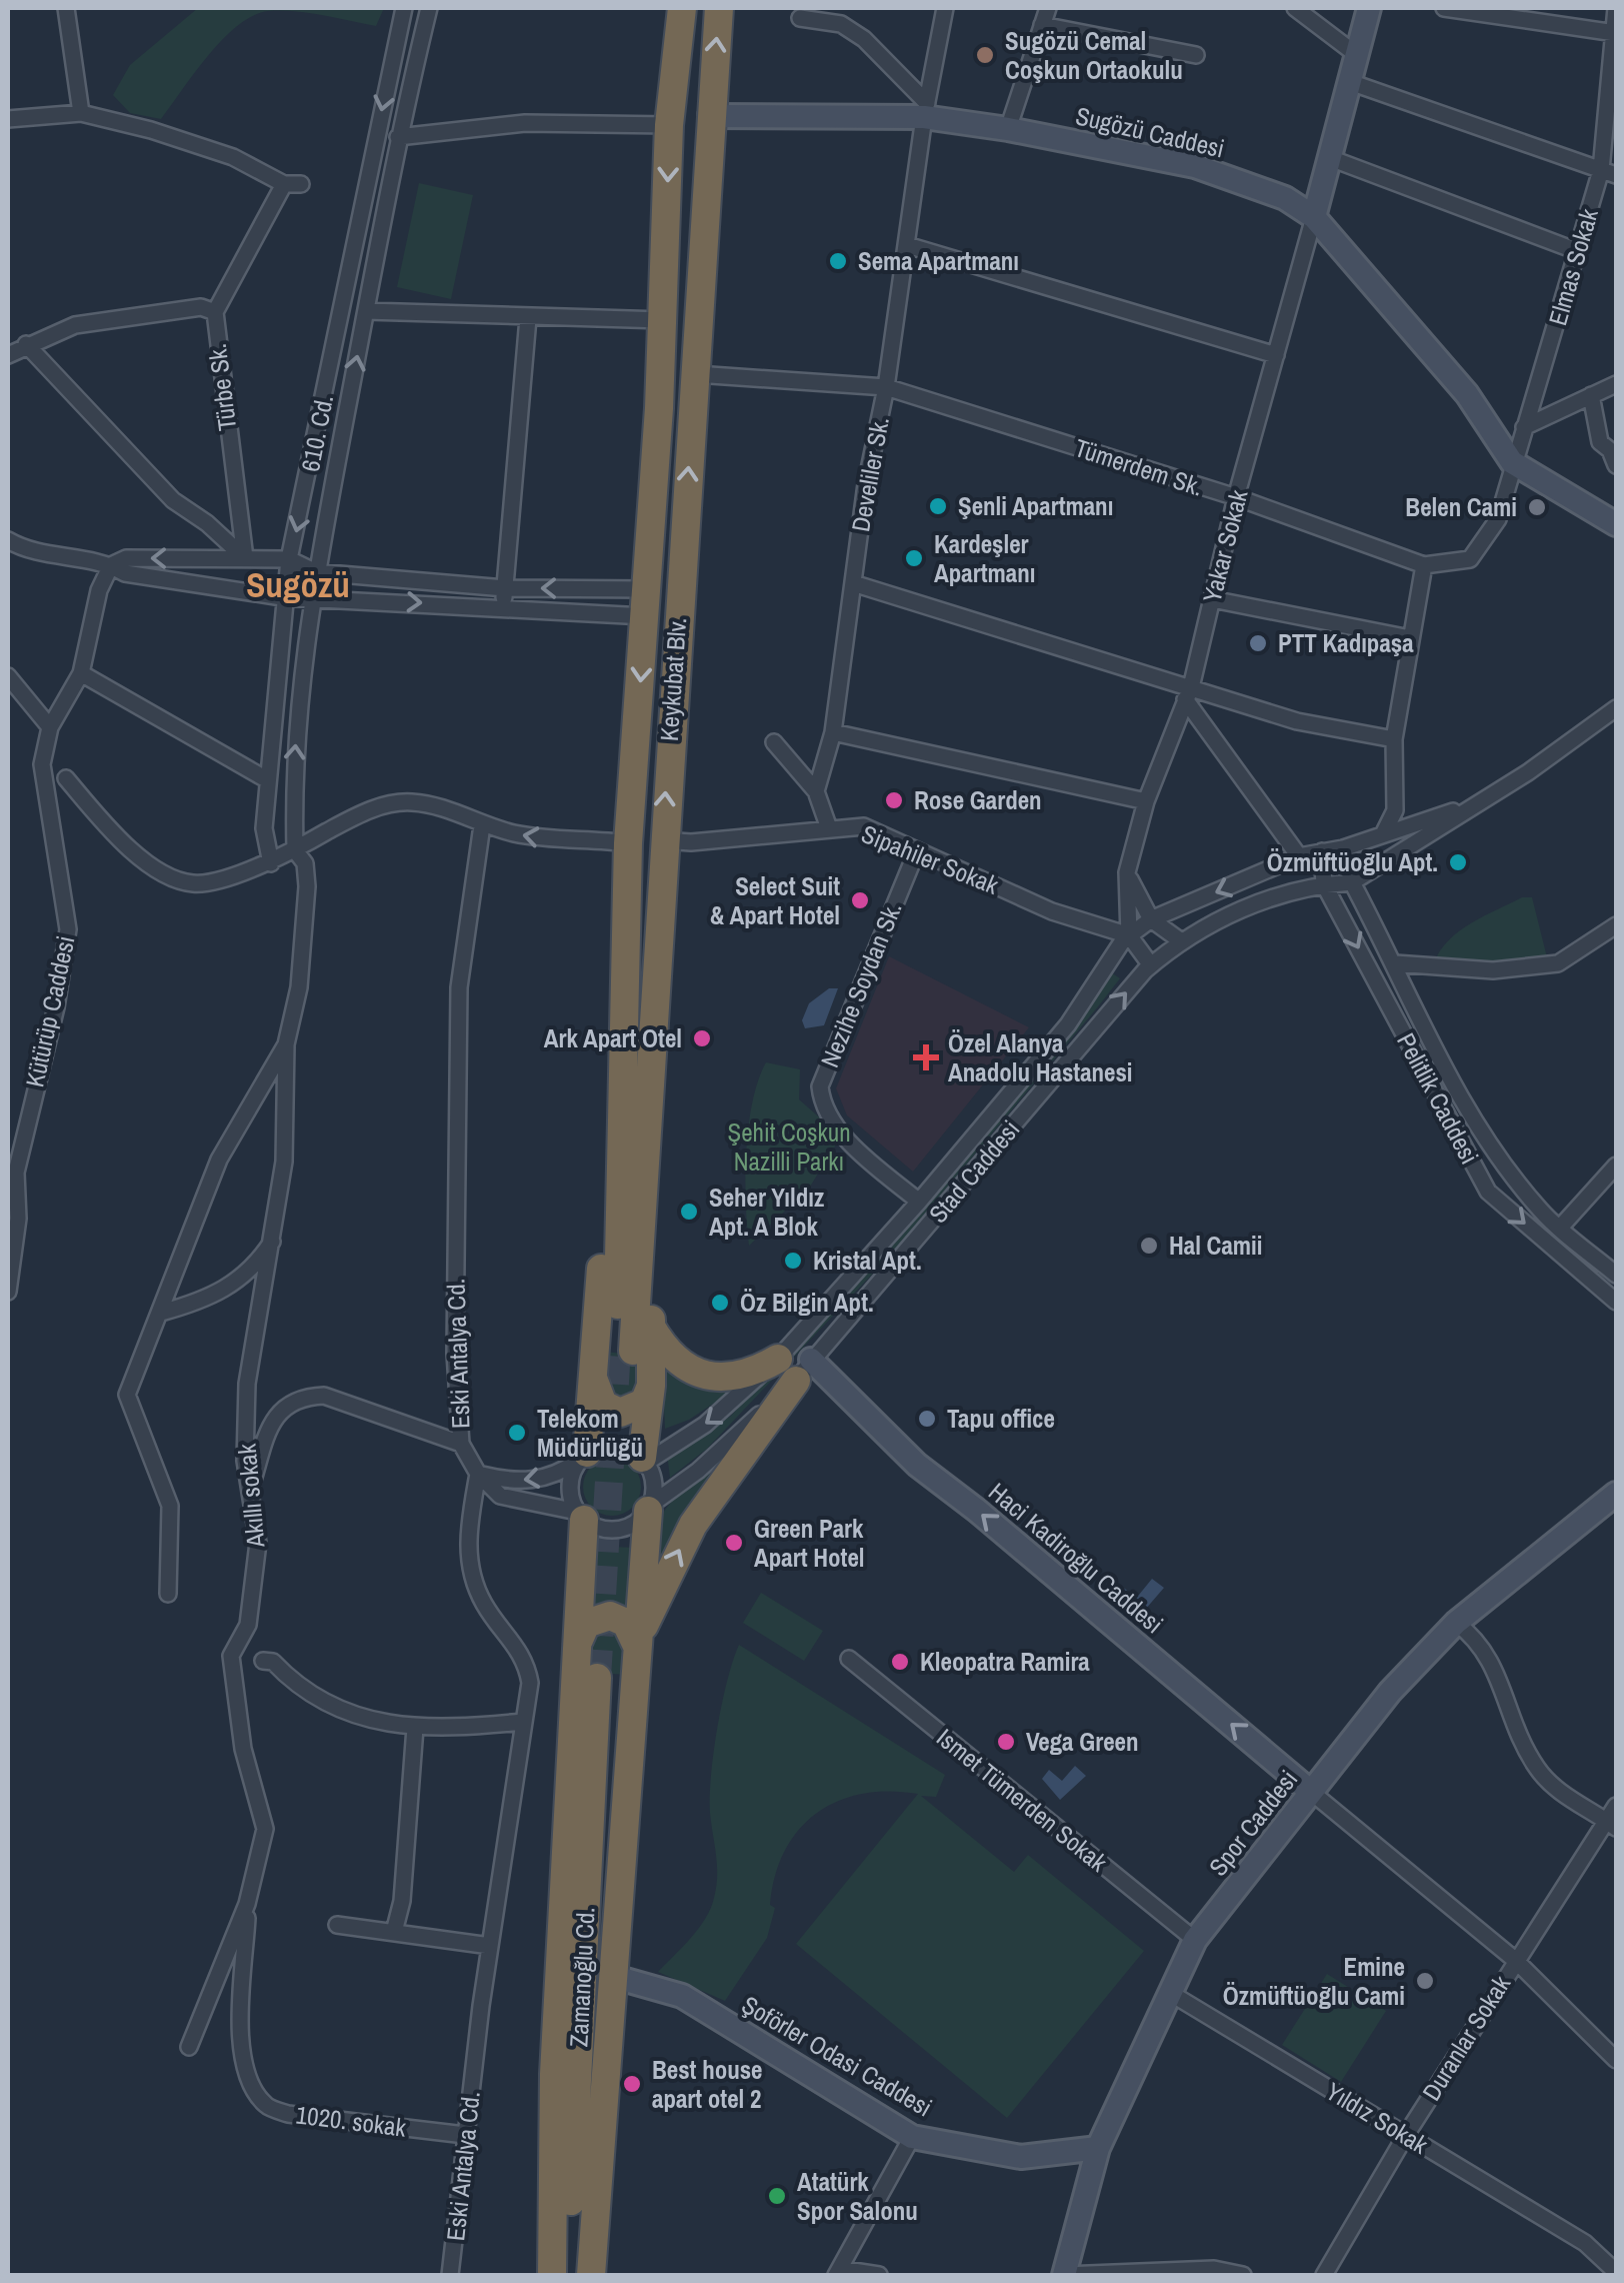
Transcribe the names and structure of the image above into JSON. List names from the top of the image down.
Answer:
{
  "streets": {
    "highway": ["Keykubat Blv.", "Zamanoğlu Cd."],
    "street": [
      "Sugözü Caddesi",
      "Elmas Sokak",
      "Türbe Sk.",
      "610. Cd.",
      "Tümerdem Sk.",
      "Develiler Sk.",
      "Yakar Sokak",
      "Sipahiler Sokak",
      "Nezihe Soydan Sk.",
      "Kütürüp Caddesi",
      "Pelitlik Caddesi",
      "Stad Caddesi",
      "Eski Antalya Cd.",
      "Akıllı sokak",
      "Haci Kadiroğlu Caddesi",
      "Ismet Tümerden Sokak",
      "Spor Caddesi",
      "Duranlar Sokak",
      "Şoförler Odasi Caddesi",
      "Yıldız Sokak",
      "1020. sokak"
    ]
  },
  "crossings": [
    ["Sugözü Caddesi", "Elmas Sokak"],
    ["Sugözü Caddesi", "Develiler Sk."],
    ["Sugözü Caddesi", "Yakar Sokak"],
    ["Sugözü Caddesi", "Keykubat Blv."],
    ["610. Cd.", "Akıllı sokak"],
    ["Tümerdem Sk.", "Develiler Sk."],
    ["Tümerdem Sk.", "Yakar Sokak"],
    ["Tümerdem Sk.", "Keykubat Blv."],
    ["Yakar Sokak", "Sipahiler Sokak"],
    ["Yakar Sokak", "Stad Caddesi"],
    ["Keykubat Blv.", "Sipahiler Sokak"],
    ["Sipahiler Sokak", "Nezihe Soydan Sk."],
    ["Sipahiler Sokak", "Stad Caddesi"],
    ["Nezihe Soydan Sk.", "Stad Caddesi"],
    ["Pelitlik Caddesi", "Stad Caddesi"],
    ["Stad Caddesi", "Haci Kadiroğlu Caddesi"],
    ["Eski Antalya Cd.", "1020. sokak"],
    ["Akıllı sokak", "1020. sokak"],
    ["Haci Kadiroğlu Caddesi", "Spor Caddesi"],
    ["Ismet Tümerden Sokak", "Spor Caddesi"],
    ["Spor Caddesi", "Şoförler Odasi Caddesi"],
    ["Spor Caddesi", "Yıldız Sokak"],
    ["Duranlar Sokak", "Yıldız Sokak"]
  ],
  "one_way": ["Haci Kadiroğlu Caddesi"],
  "districts": ["Sugözü"],
  "parks": ["Şehit Coşkun Nazilli Parkı"],
  "places": {
    "other": [
      "Sugözü Cemal Coşkun Ortaokulu",
      "Sema Apartmanı",
      "Şenli Apartmanı",
      "Belen Cami",
      "Kardeşler Apartmanı",
      "PTT Kadıpaşa",
      "Rose Garden",
      "Özmüftüoğlu Apt.",
      "Select Suit & Apart Hotel",
      "Ark Apart Otel",
      "Seher Yıldız Apt. A Blok",
      "Hal Camii",
      "Kristal Apt.",
      "Öz Bilgin Apt.",
      "Tapu office",
      "Telekom Müdürlüğü",
      "Green Park Apart Hotel",
      "Kleopatra Ramira",
      "Vega Green",
      "Emine Özmüftüoğlu Cami",
      "Best house apart otel 2",
      "Atatürk Spor Salonu"
    ],
    "health": ["Özel Alanya Anadolu Hastanesi"]
  }
}
